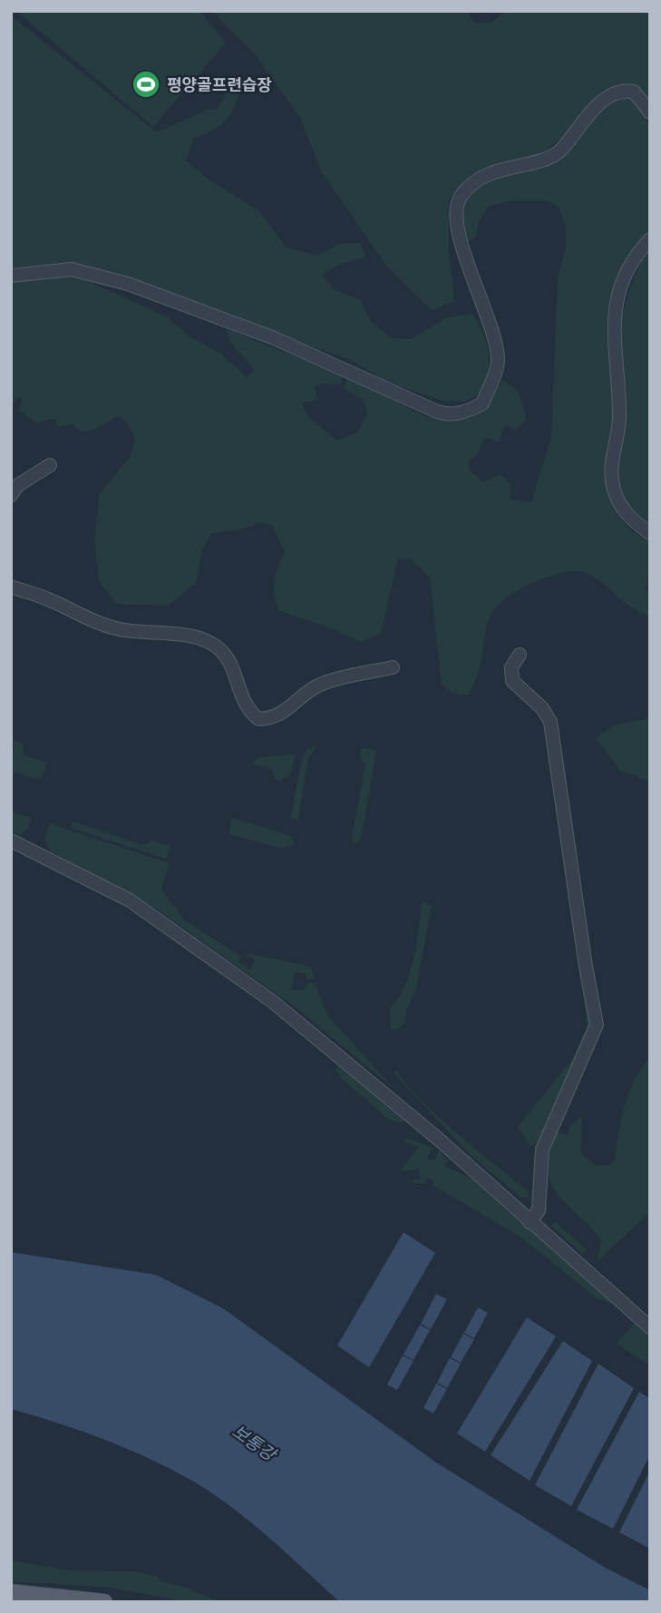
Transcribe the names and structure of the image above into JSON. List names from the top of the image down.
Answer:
{
  "water": ["보통강"],
  "places": {
    "sports": ["평양골프련습장"]
  }
}
